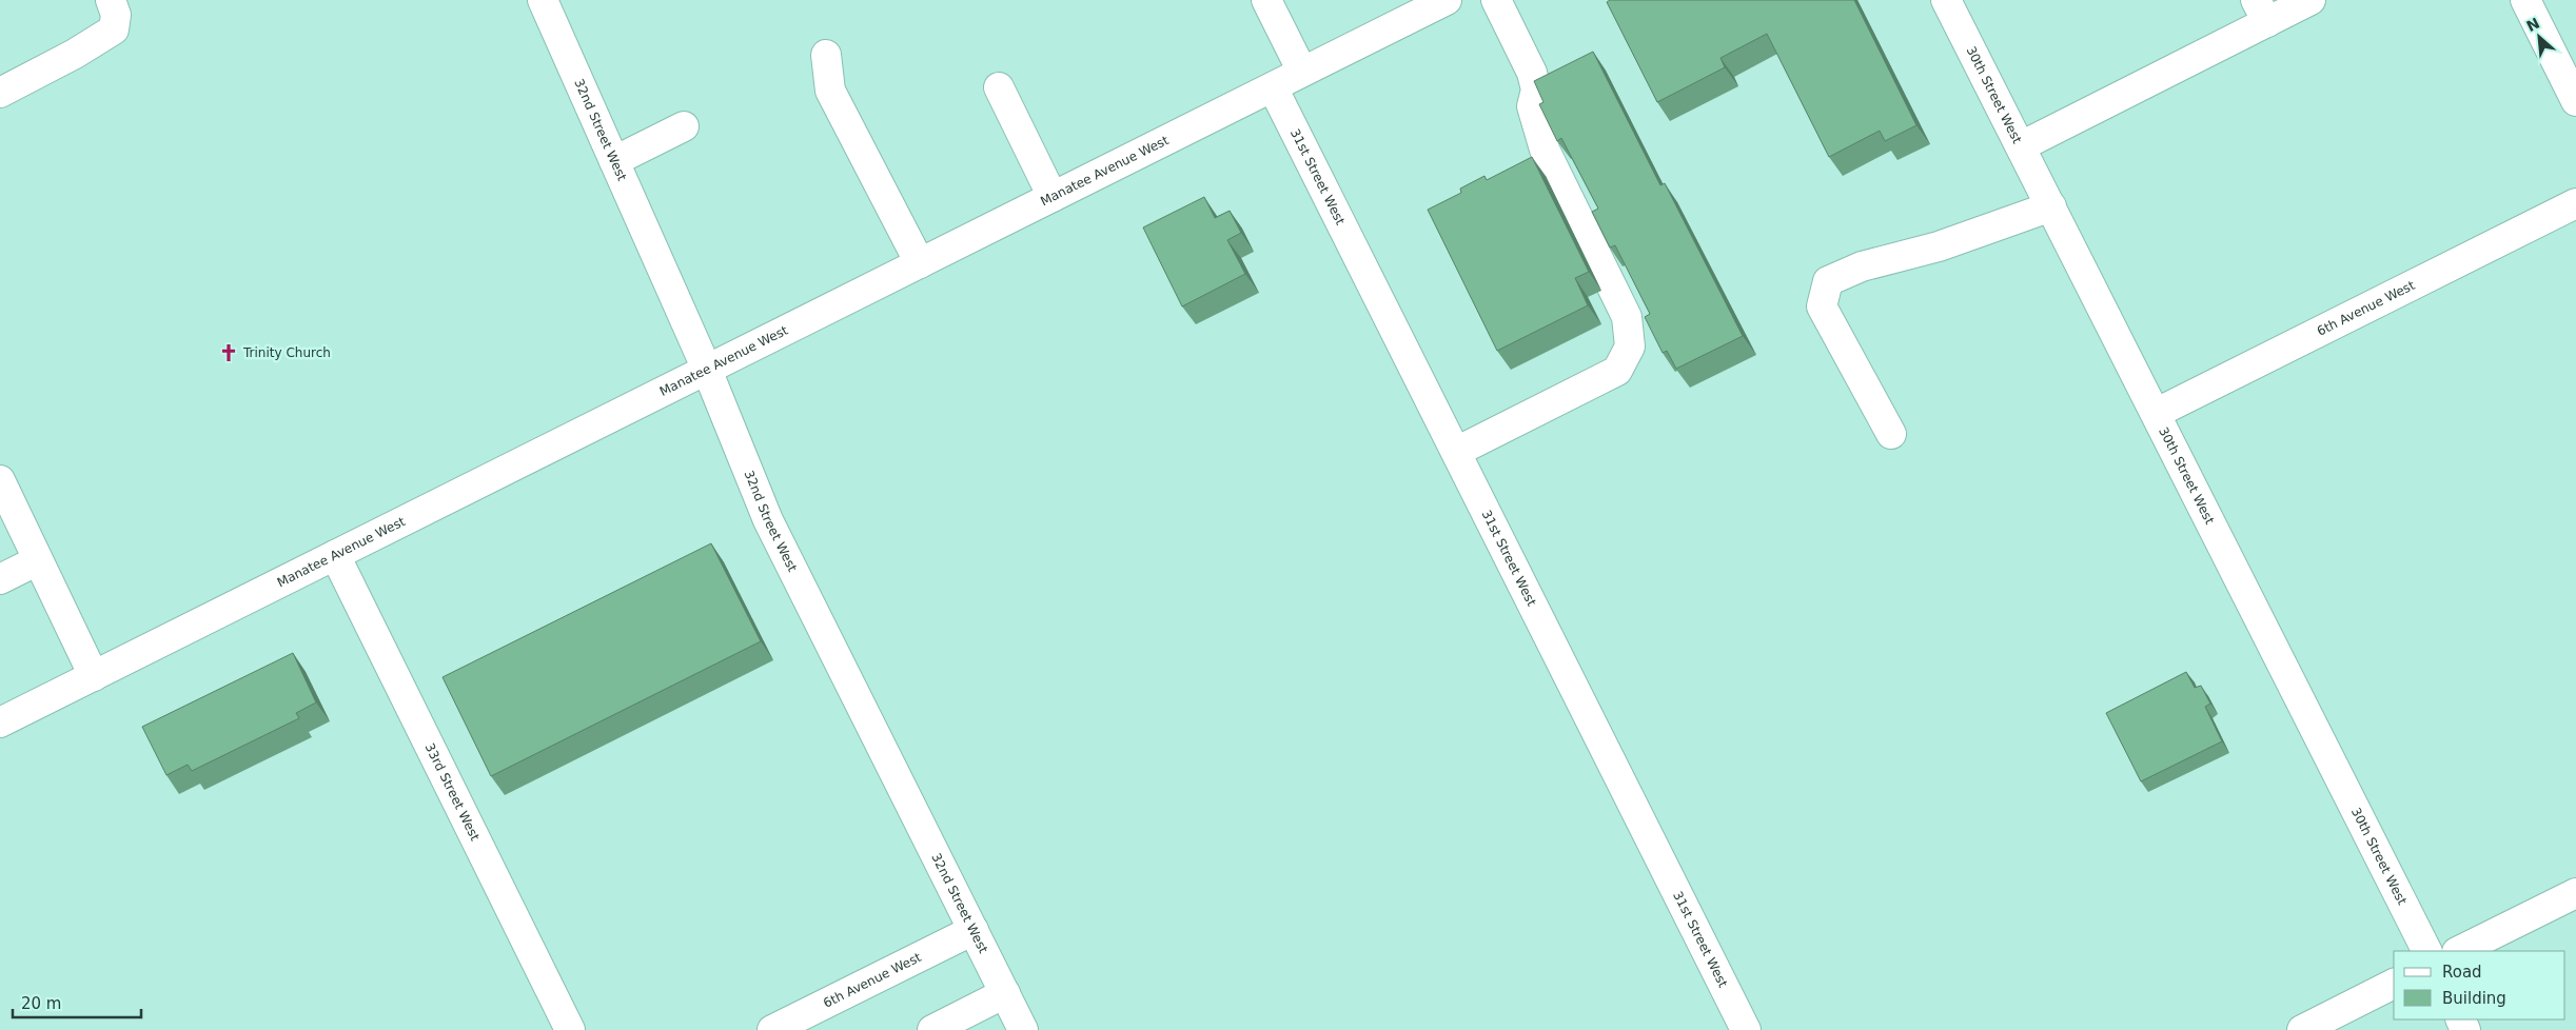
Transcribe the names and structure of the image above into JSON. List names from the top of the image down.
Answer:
{
  "streets": {
    "street": [
      "30th Street West",
      "32nd Street West",
      "Manatee Avenue West",
      "31st Street West",
      "6th Avenue West",
      "33rd Street West"
    ]
  },
  "crossings": [
    ["30th Street West", "6th Avenue West"],
    ["32nd Street West", "Manatee Avenue West"],
    ["32nd Street West", "6th Avenue West"],
    ["Manatee Avenue West", "31st Street West"],
    ["Manatee Avenue West", "33rd Street West"]
  ],
  "places": {
    "church": ["Trinity Church"]
  },
  "legend": ["Road", "Building"],
  "scale_bar": "20 m",
  "north": "top left"
}
